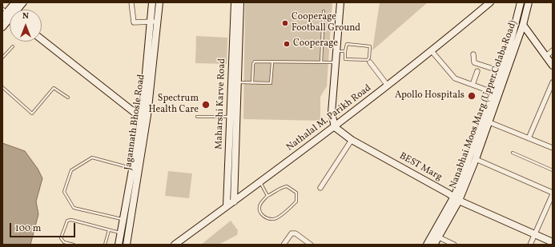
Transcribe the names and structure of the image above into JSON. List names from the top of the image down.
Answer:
{
  "streets": {
    "street": [
      "Maharshi Karve Road",
      "Nanabhai Moos Marg (Upper Colaba Road)",
      "Nathalal M. Parikh Road",
      "Jagannath Bhosle Road",
      "BEST Marg"
    ]
  },
  "crossings": [
    ["Maharshi Karve Road", "Nathalal M. Parikh Road"],
    ["Nanabhai Moos Marg (Upper Colaba Road)", "BEST Marg"],
    ["Nathalal M. Parikh Road", "BEST Marg"]
  ],
  "places": [
    "Cooperage Football Ground",
    "Cooperage",
    "Apollo Hospitals",
    "Spectrum Health Care"
  ],
  "scale_bar": "100 m",
  "north": "top"
}
